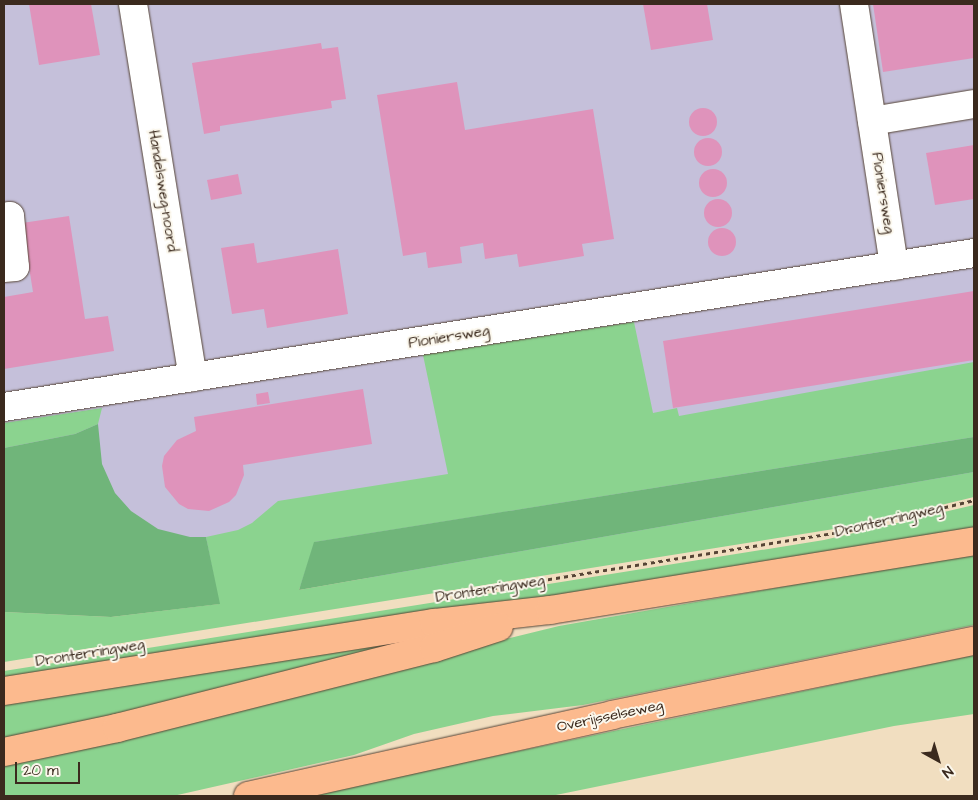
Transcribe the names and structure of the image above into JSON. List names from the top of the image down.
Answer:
{
  "streets": {
    "main road": ["Dronterringweg", "Overijsselseweg"],
    "street": ["Handelsweg-noord", "Pioniersweg"]
  },
  "crossings": [
    ["Handelsweg-noord", "Pioniersweg"]
  ],
  "scale_bar": "20 m",
  "north": "bottom right"
}
